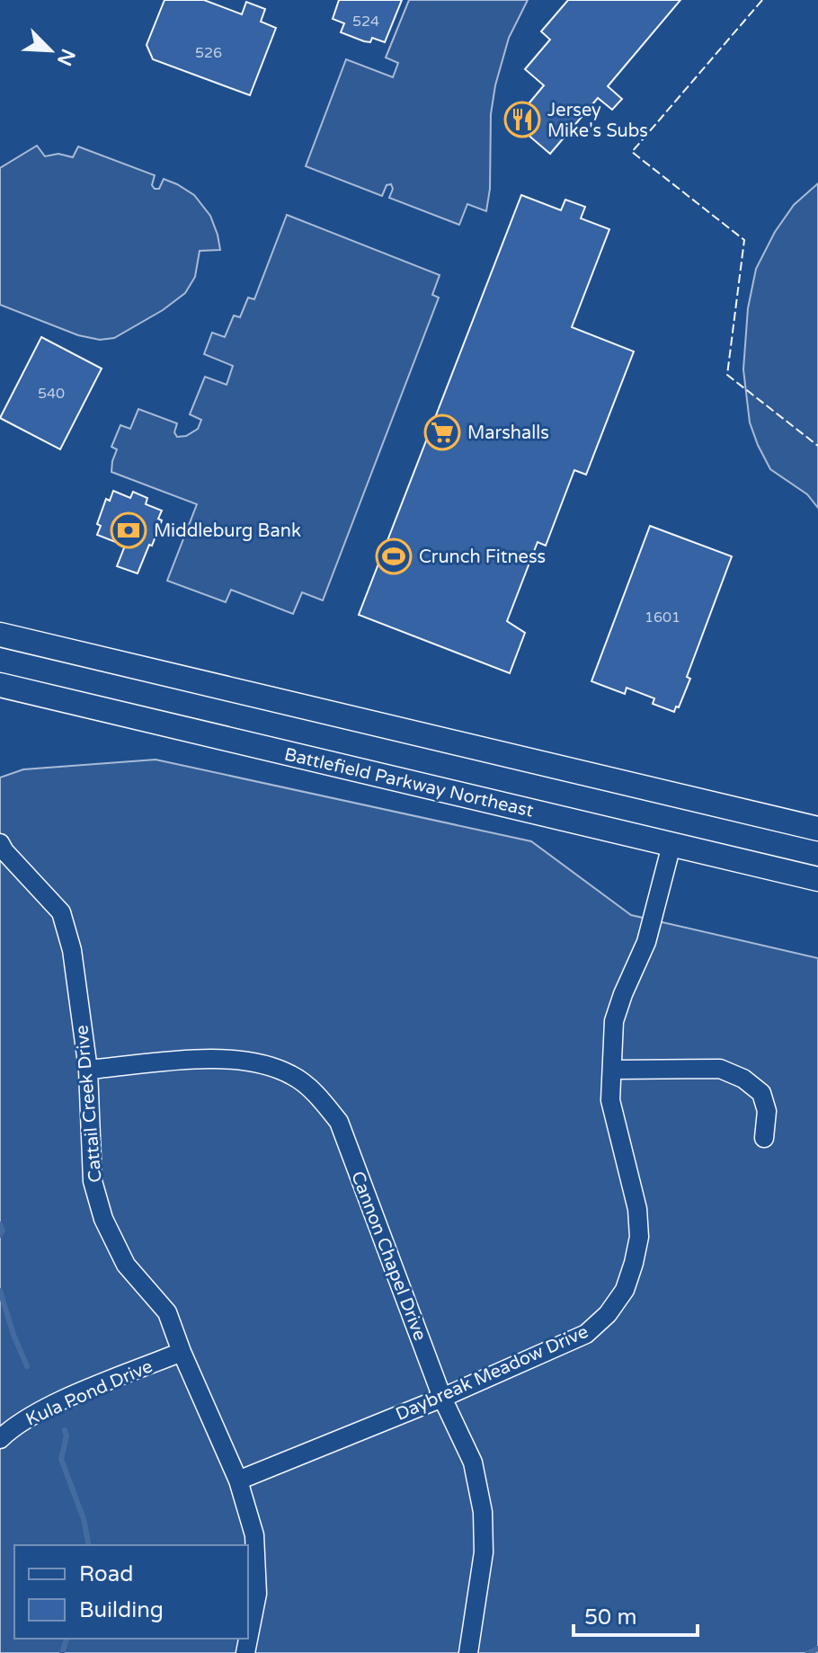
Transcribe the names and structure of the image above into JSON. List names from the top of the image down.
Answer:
{
  "streets": {
    "main road": ["Battlefield Parkway Northeast"],
    "street": [
      "Cattail Creek Drive",
      "Cannon Chapel Drive",
      "Daybreak Meadow Drive",
      "Kula Pond Drive"
    ]
  },
  "crossings": [
    ["Battlefield Parkway Northeast", "Daybreak Meadow Drive"],
    ["Cattail Creek Drive", "Cannon Chapel Drive"],
    ["Cattail Creek Drive", "Daybreak Meadow Drive"],
    ["Cattail Creek Drive", "Kula Pond Drive"],
    ["Cannon Chapel Drive", "Daybreak Meadow Drive"]
  ],
  "places": {
    "restaurant": ["Jersey Mike's Subs"],
    "supermarket": ["Marshalls"],
    "bank": ["Middleburg Bank"],
    "sports": ["Crunch Fitness"]
  },
  "house_numbers": [
    "524",
    "526",
    "540",
    "1601"
  ],
  "legend": ["Road", "Building"],
  "scale_bar": "50 m",
  "north": "bottom right"
}
